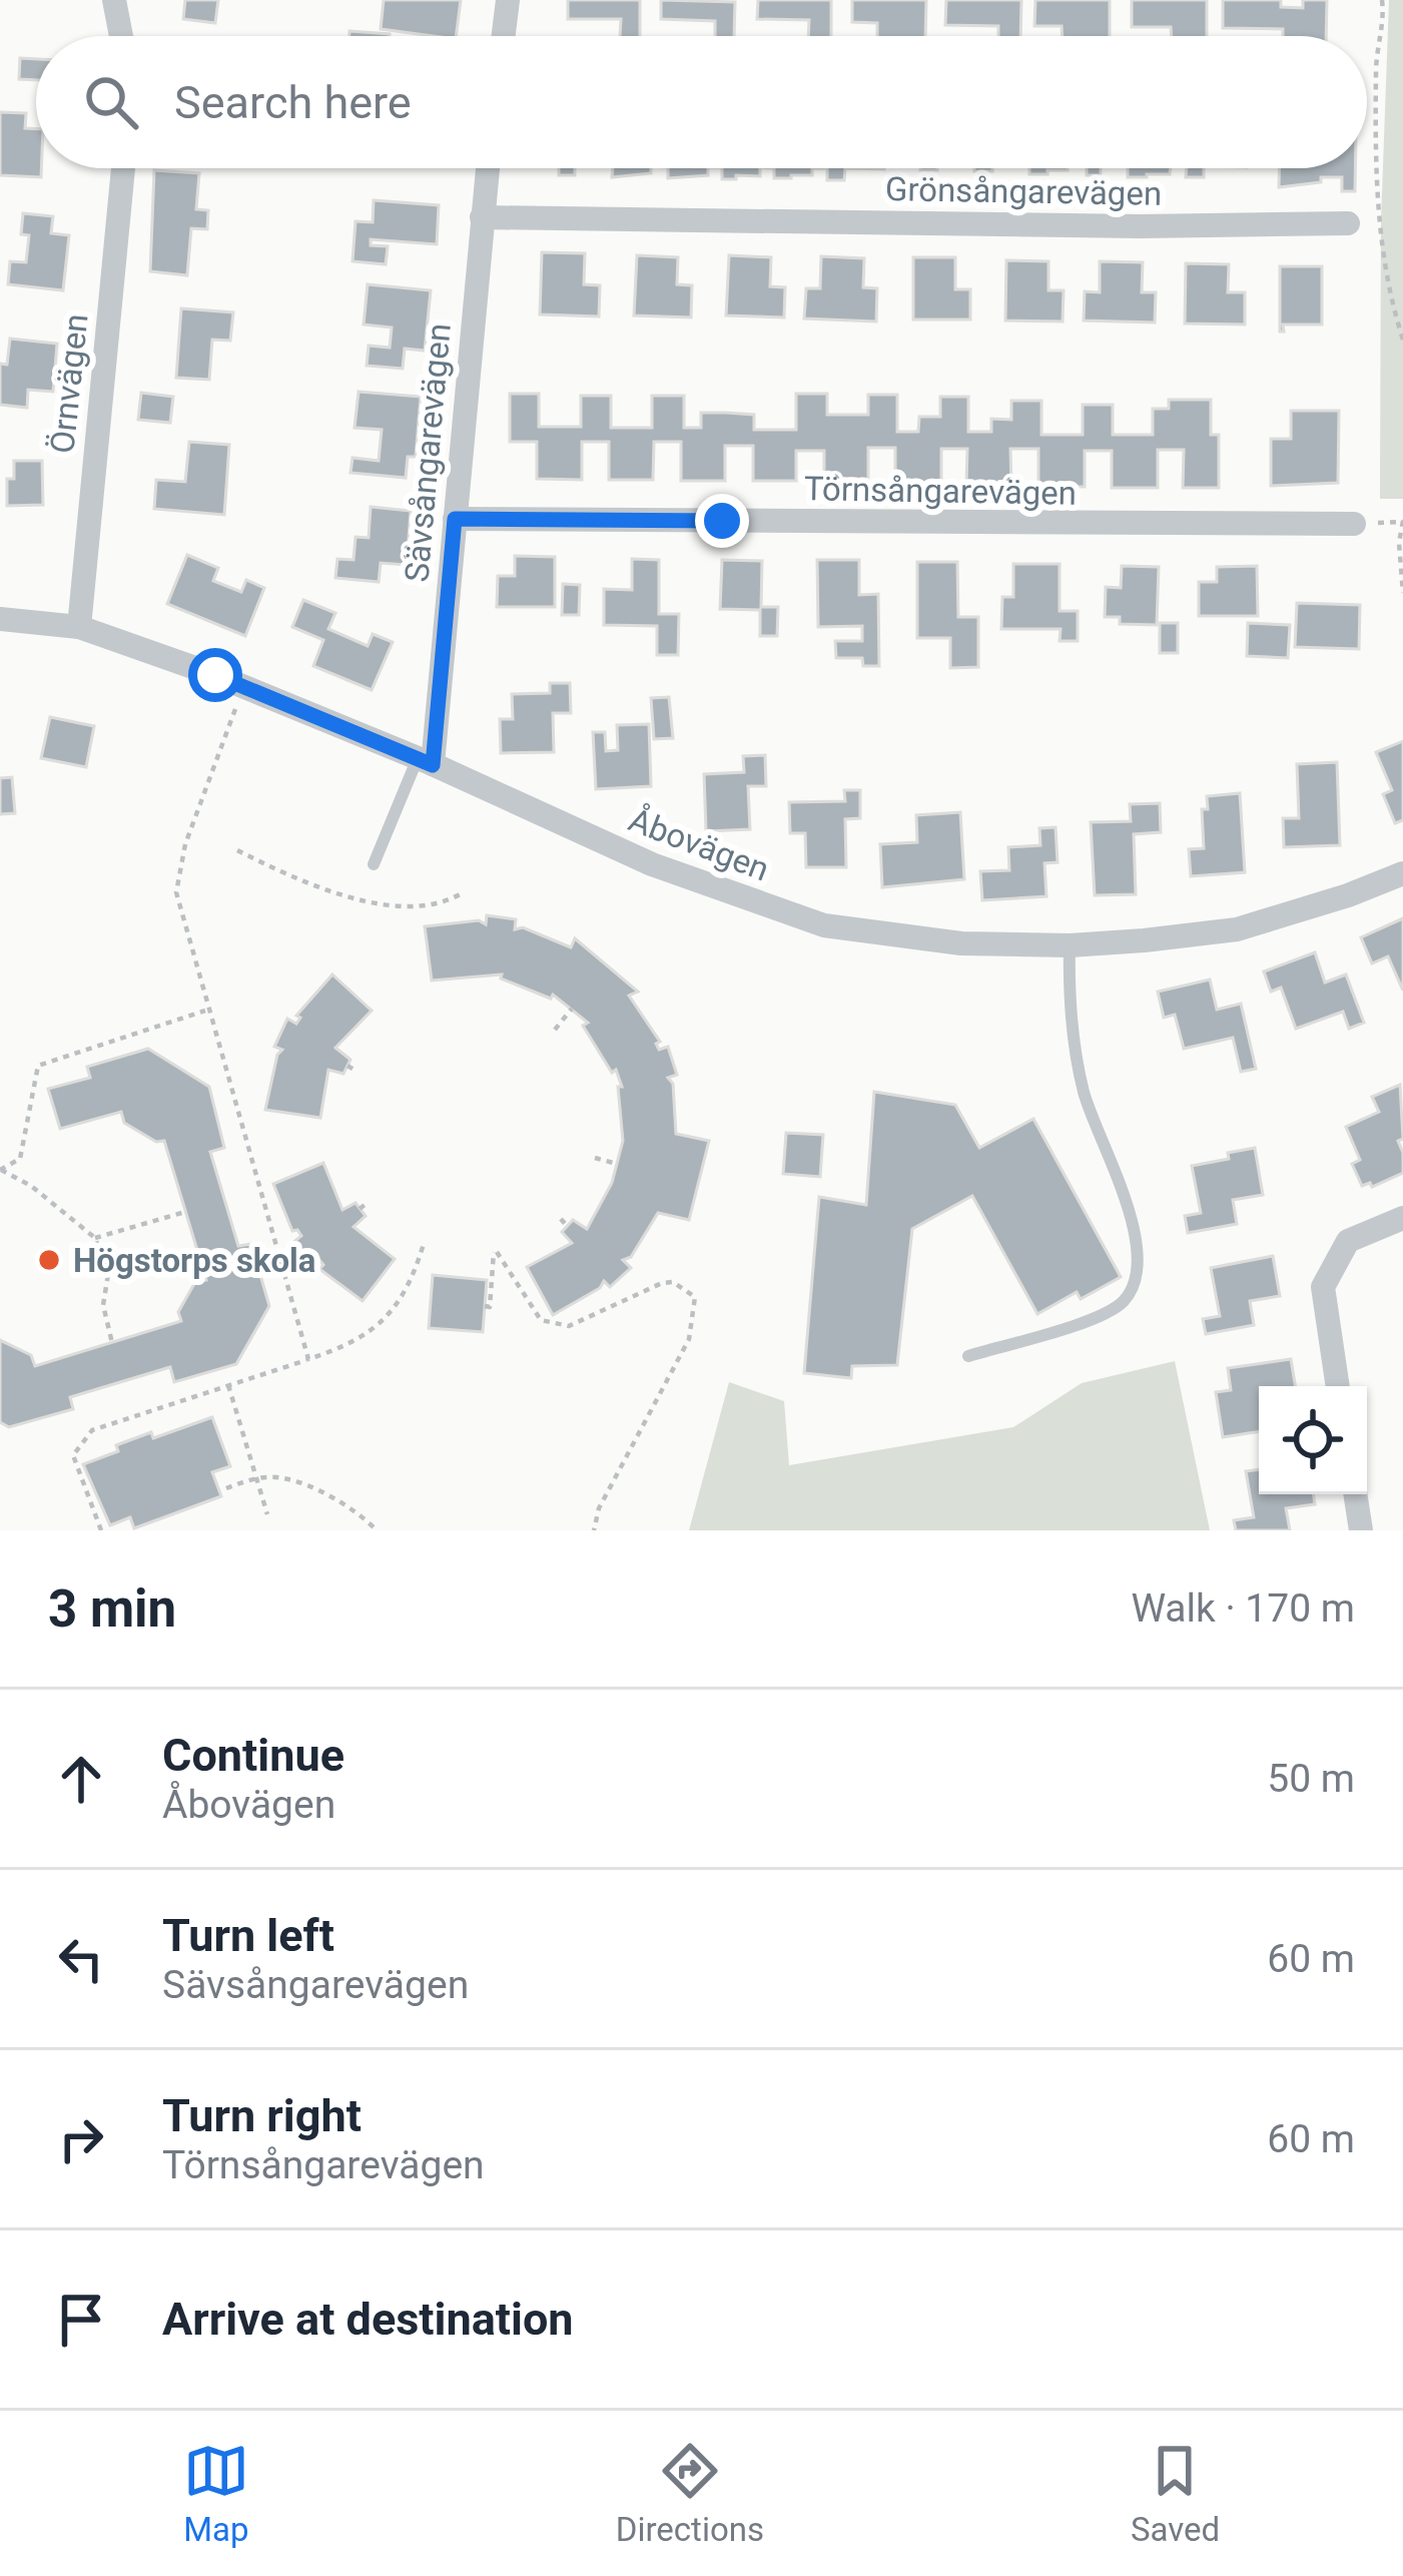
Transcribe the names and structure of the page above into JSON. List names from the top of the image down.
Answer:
{
  "streets": {
    "street": [
      "Grönsångarevägen",
      "Örnvägen",
      "Sävsångarevägen",
      "Törnsångarevägen",
      "Åbovägen"
    ]
  },
  "crossings": [
    ["Grönsångarevägen", "Sävsångarevägen"],
    ["Örnvägen", "Åbovägen"],
    ["Sävsångarevägen", "Törnsångarevägen"],
    ["Sävsångarevägen", "Åbovägen"]
  ],
  "places": ["Högstorps skola"],
  "page": {
    "search": "Search here",
    "heading": ["3 min", "Walk · 170 m"],
    "list": [
      ["Continue", "Åbovägen", "50 m"],
      ["Turn left", "Sävsångarevägen", "60 m"],
      ["Turn right", "Törnsångarevägen", "60 m"],
      "Arrive at destination"
    ],
    "nav": ["Map", "Directions", "Saved"]
  }
}
